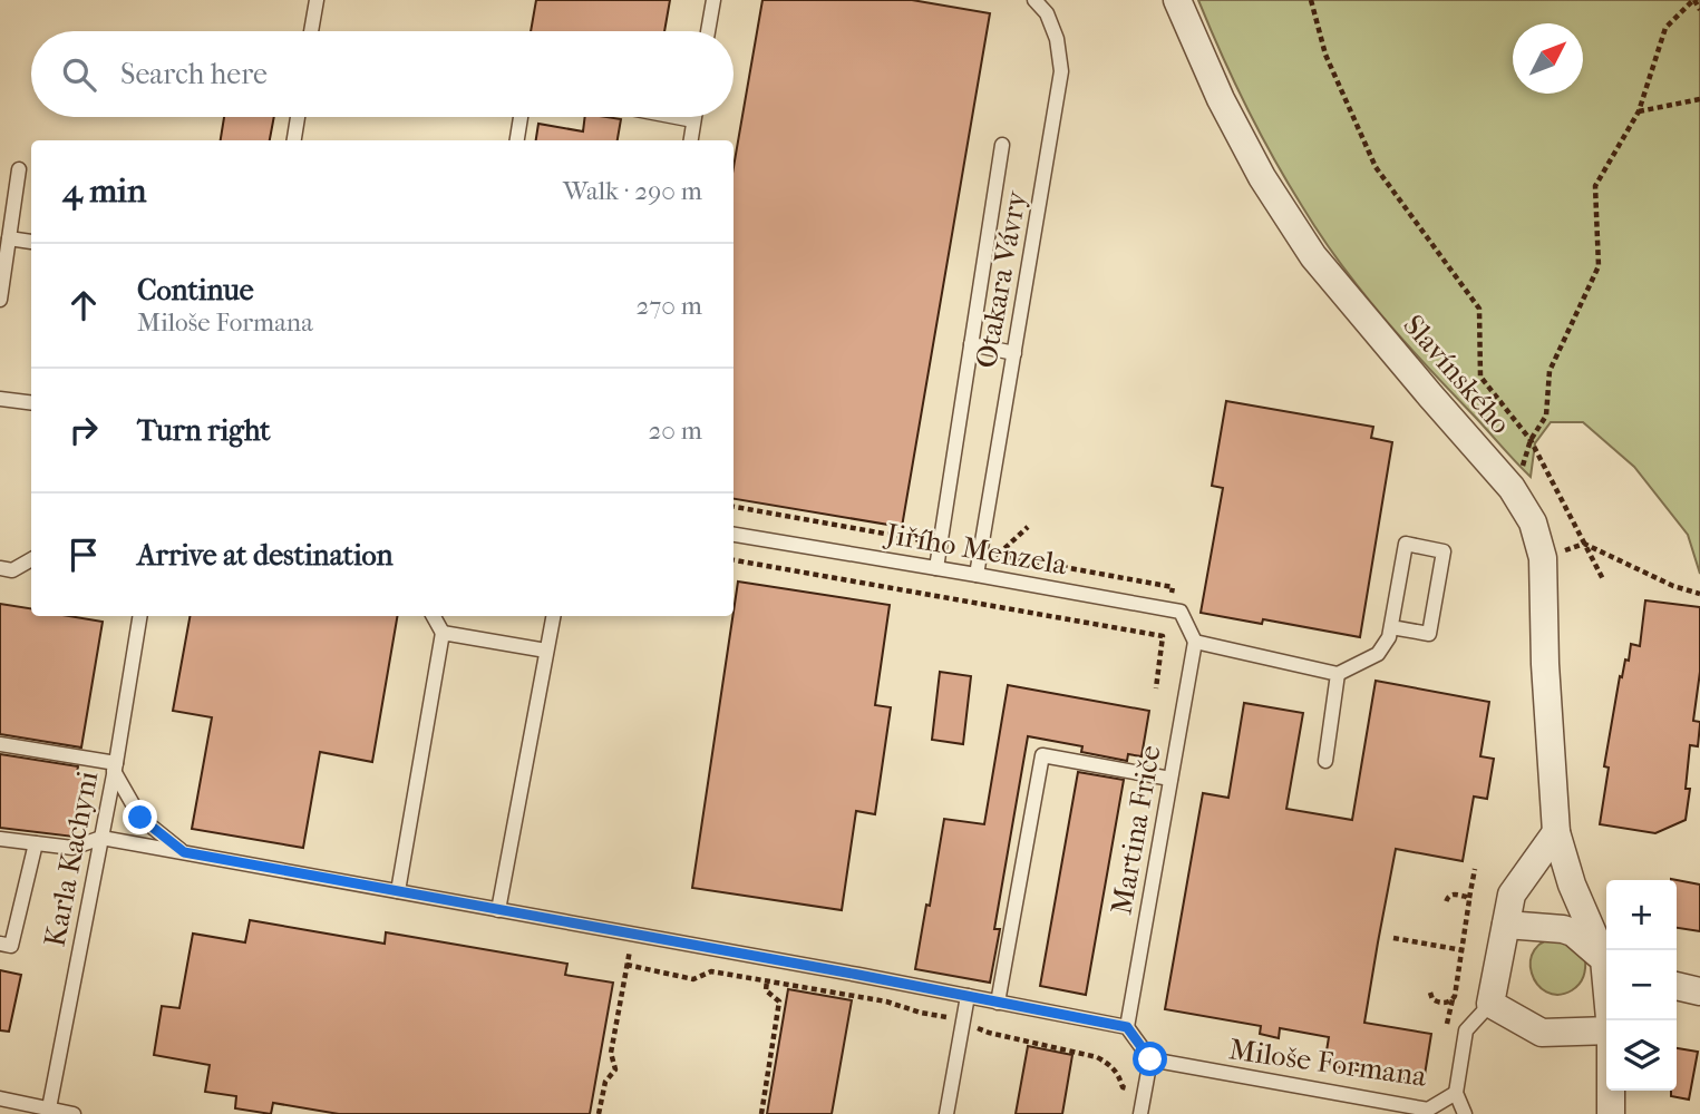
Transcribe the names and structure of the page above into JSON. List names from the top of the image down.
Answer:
{
  "streets": {
    "street": ["Slavínského"],
    "lane": [
      "Otakara Vávry",
      "Jiřího Menzela",
      "Martina Friče",
      "Karla Kachyni",
      "Miloše Formana"
    ]
  },
  "crossings": [
    ["Otakara Vávry", "Jiřího Menzela"],
    ["Jiřího Menzela", "Martina Friče"]
  ],
  "north": "top right",
  "page": {
    "search": "Search here",
    "heading": ["4 min", "Walk · 290 m"],
    "list": [
      ["Continue", "Miloše Formana", "270 m"],
      ["Turn right", "20 m"],
      "Arrive at destination"
    ],
    "map_buttons": ["+", "−"]
  }
}
